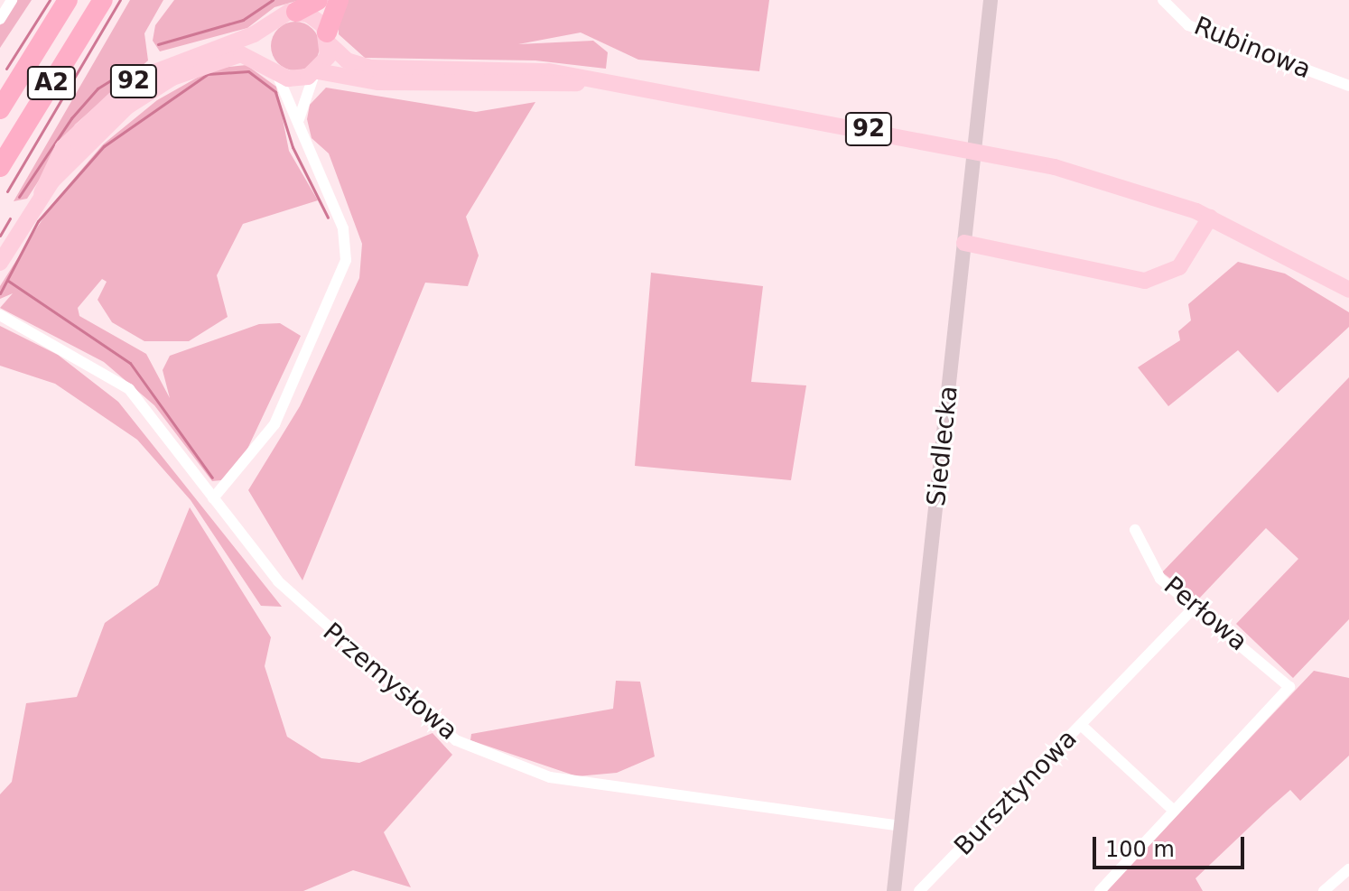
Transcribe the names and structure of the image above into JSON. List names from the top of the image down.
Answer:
{
  "streets": {
    "highway": ["A2"],
    "main road": ["92", "Siedlecka"],
    "street": [
      "Rubinowa",
      "Perłowa",
      "Przemysłowa",
      "Bursztynowa"
    ]
  },
  "crossings": [
    ["Siedlecka", "Przemysłowa"],
    ["Perłowa", "Bursztynowa"]
  ],
  "scale_bar": "100 m"
}
